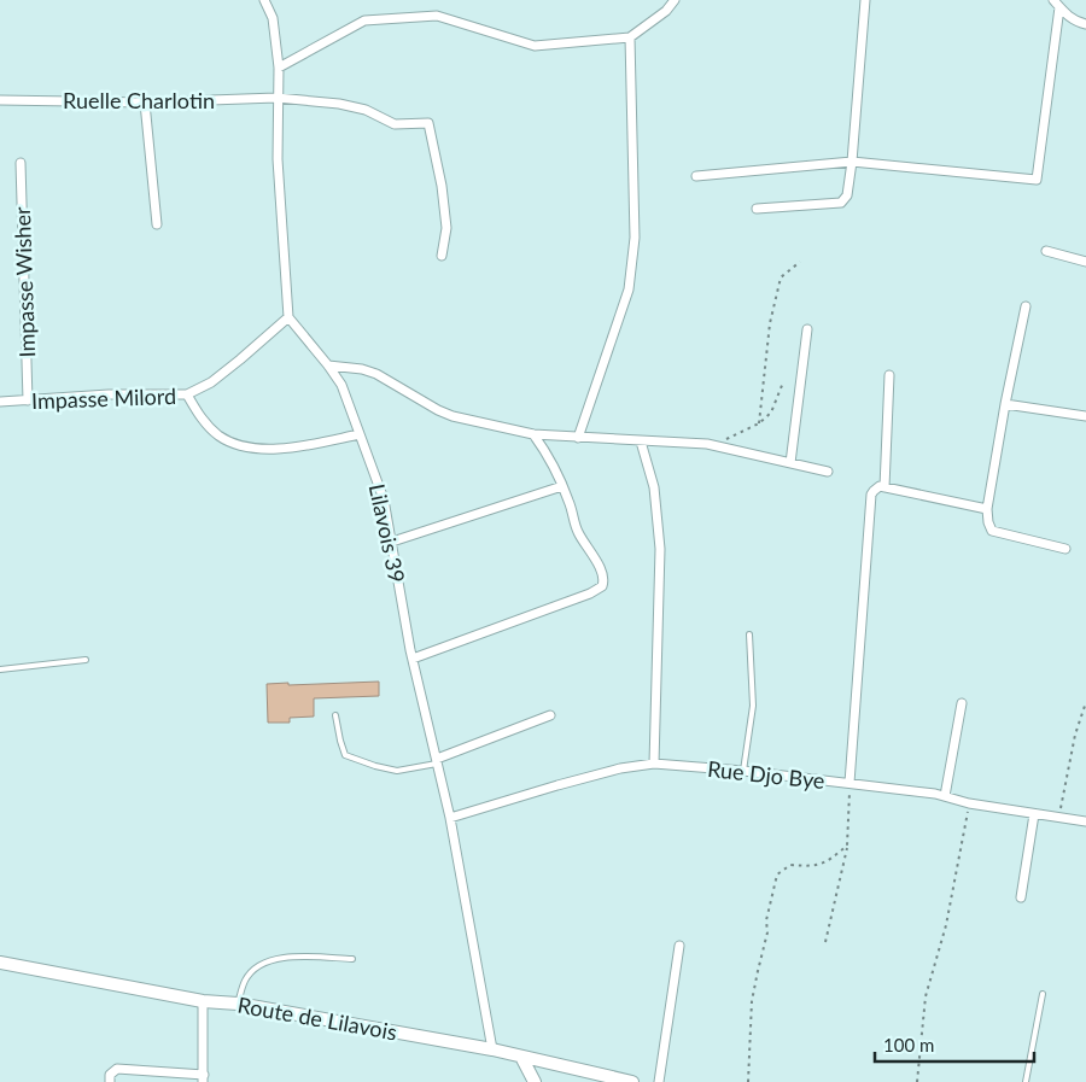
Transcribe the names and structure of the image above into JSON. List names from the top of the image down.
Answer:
{
  "streets": {
    "main road": ["Route de Lilavois"],
    "street": [
      "Ruelle Charlotin",
      "Impasse Wisher",
      "Impasse Milord",
      "Lilavois 39",
      "Rue Djo Bye"
    ]
  },
  "crossings": [
    ["Impasse Wisher", "Impasse Milord"],
    ["Impasse Milord", "Lilavois 39"],
    ["Lilavois 39", "Rue Djo Bye"],
    ["Lilavois 39", "Route de Lilavois"]
  ],
  "scale_bar": "100 m"
}
